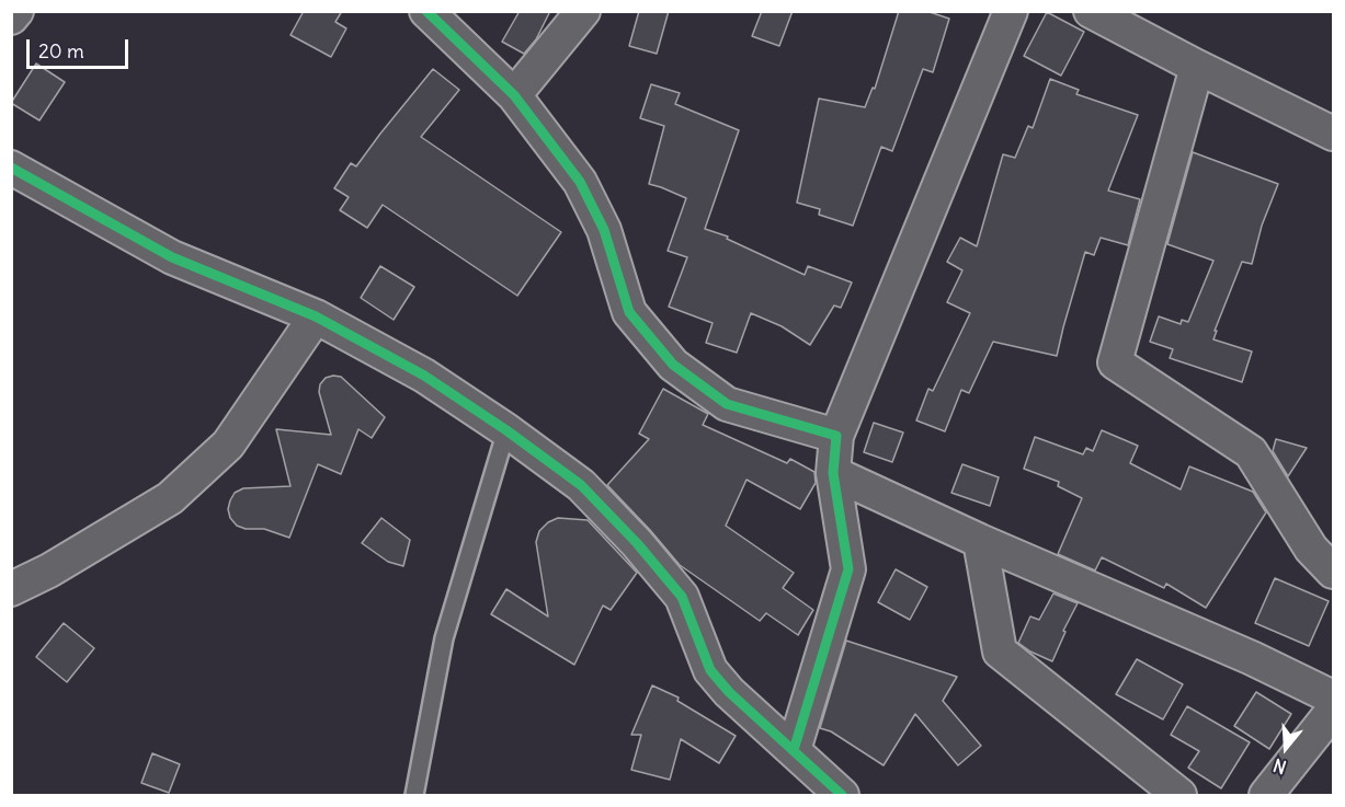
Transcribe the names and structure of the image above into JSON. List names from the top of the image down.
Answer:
{
  "scale_bar": "20 m",
  "north": "bottom"
}
